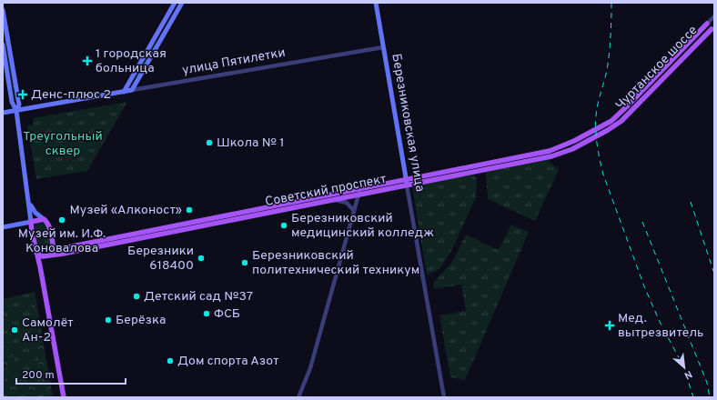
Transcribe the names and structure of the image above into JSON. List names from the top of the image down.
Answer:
{
  "streets": {
    "main road": [
      "улица Пятилетки",
      "Чуртанское шоссе",
      "Березниковская улица",
      "Советский проспект"
    ]
  },
  "crossings": [
    ["улица Пятилетки", "Березниковская улица"],
    ["Чуртанское шоссе", "Советский проспект"],
    ["Березниковская улица", "Советский проспект"]
  ],
  "parks": ["Треугольный сквер"],
  "places": {
    "health": ["1 городская больница", "Денс-плюс 2", "Мед. вытрезвитель"],
    "other": [
      "Школа № 1",
      "Музей «Алконост»",
      "Музей им. И.Ф. Коновалова",
      "Березниковский медицинский колледж",
      "Березники 618400",
      "Березниковский политехнический техникум",
      "Детский сад №37",
      "ФСБ",
      "Берёзка",
      "Самолёт Ан-2",
      "Дом спорта Азот"
    ]
  },
  "scale_bar": "200 m",
  "north": "bottom right"
}
